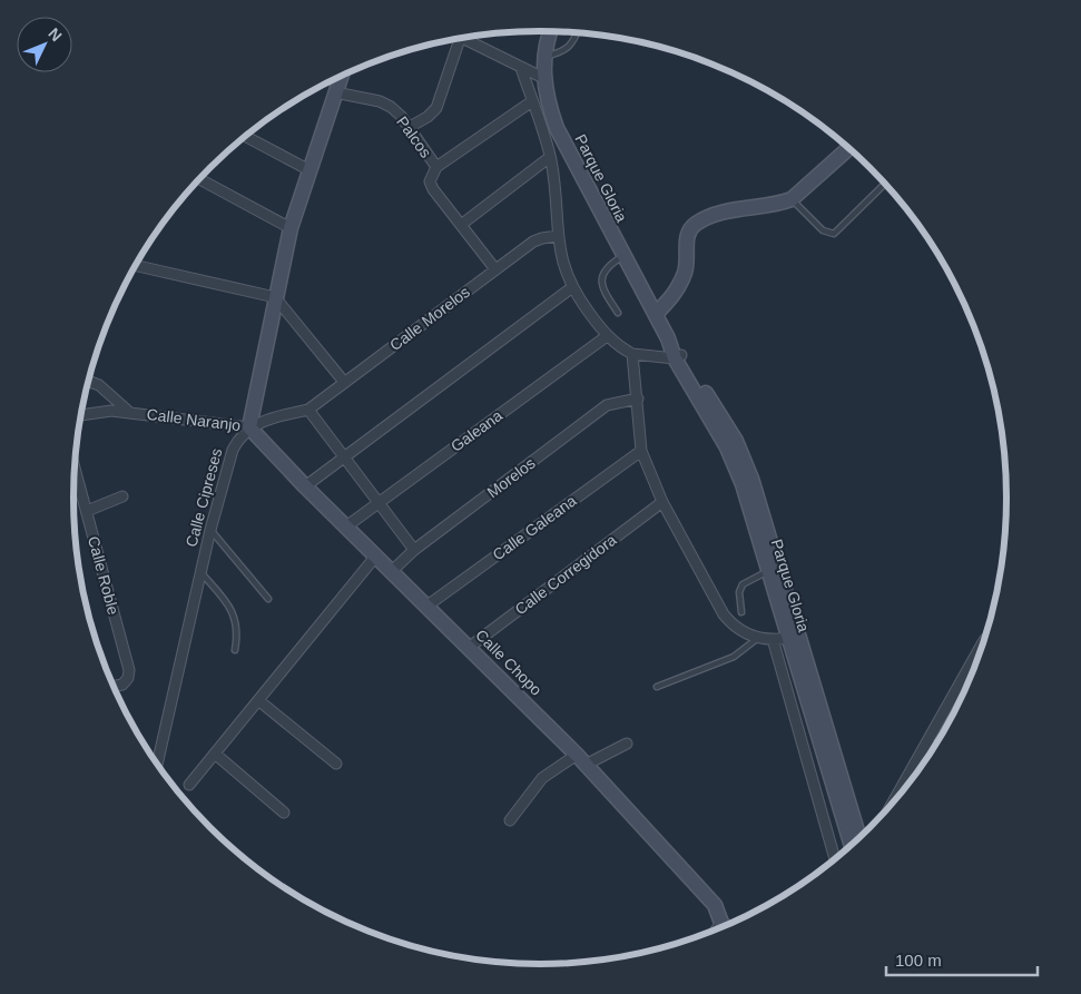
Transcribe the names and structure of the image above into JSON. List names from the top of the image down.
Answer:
{
  "streets": {
    "main road": ["Parque Gloria", "Calle Cipreses", "Calle Chopo"],
    "street": [
      "Palcos",
      "Calle Morelos",
      "Calle Naranjo",
      "Galeana",
      "Morelos",
      "Calle Galeana",
      "Calle Corregidora",
      "Calle Roble"
    ]
  },
  "crossings": [
    ["Palcos", "Calle Morelos"],
    ["Palcos", "Calle Cipreses"],
    ["Calle Morelos", "Calle Naranjo"],
    ["Calle Morelos", "Calle Cipreses"],
    ["Calle Morelos", "Calle Chopo"],
    ["Calle Naranjo", "Calle Cipreses"],
    ["Calle Naranjo", "Calle Chopo"],
    ["Galeana", "Calle Chopo"],
    ["Morelos", "Calle Chopo"],
    ["Calle Cipreses", "Calle Chopo"],
    ["Calle Galeana", "Calle Chopo"],
    ["Calle Corregidora", "Calle Chopo"]
  ],
  "scale_bar": "100 m",
  "north": "top right"
}
